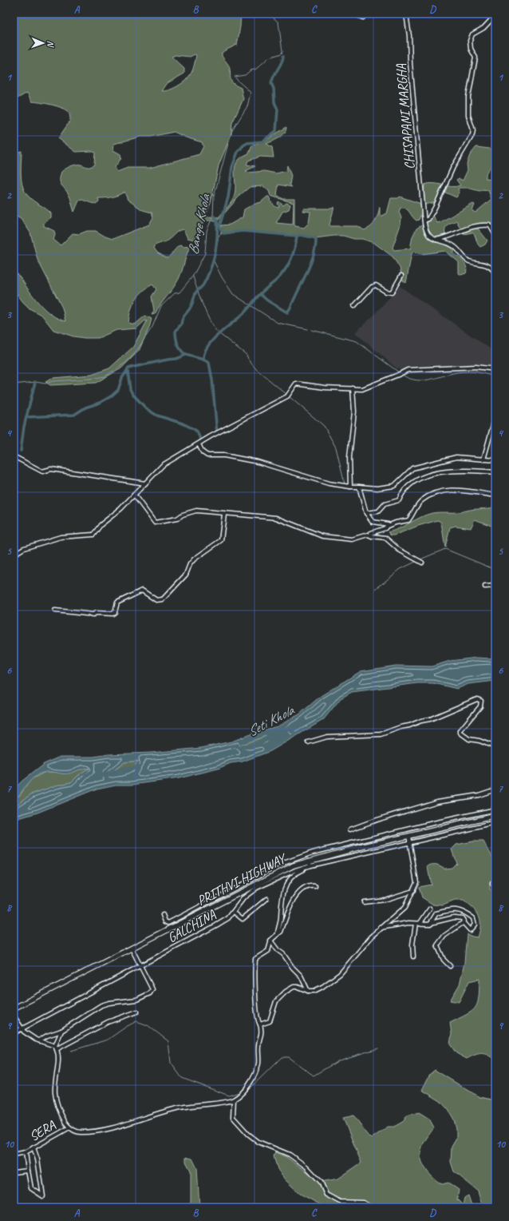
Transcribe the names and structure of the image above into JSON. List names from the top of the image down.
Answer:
{
  "streets": {
    "highway": ["PRITHVI HIGHWAY"],
    "street": ["CHISAPANI MARGHA", "GALCHINA", "SERA"]
  },
  "water": ["Bange Khola", "Seti Khola"],
  "north": "right",
  "grid": {
    "columns": [
      "A",
      "B",
      "C",
      "D"
    ],
    "rows": [
      "1",
      "2",
      "3",
      "4",
      "5",
      "6",
      "7",
      "8",
      "9",
      "10"
    ]
  }
}
